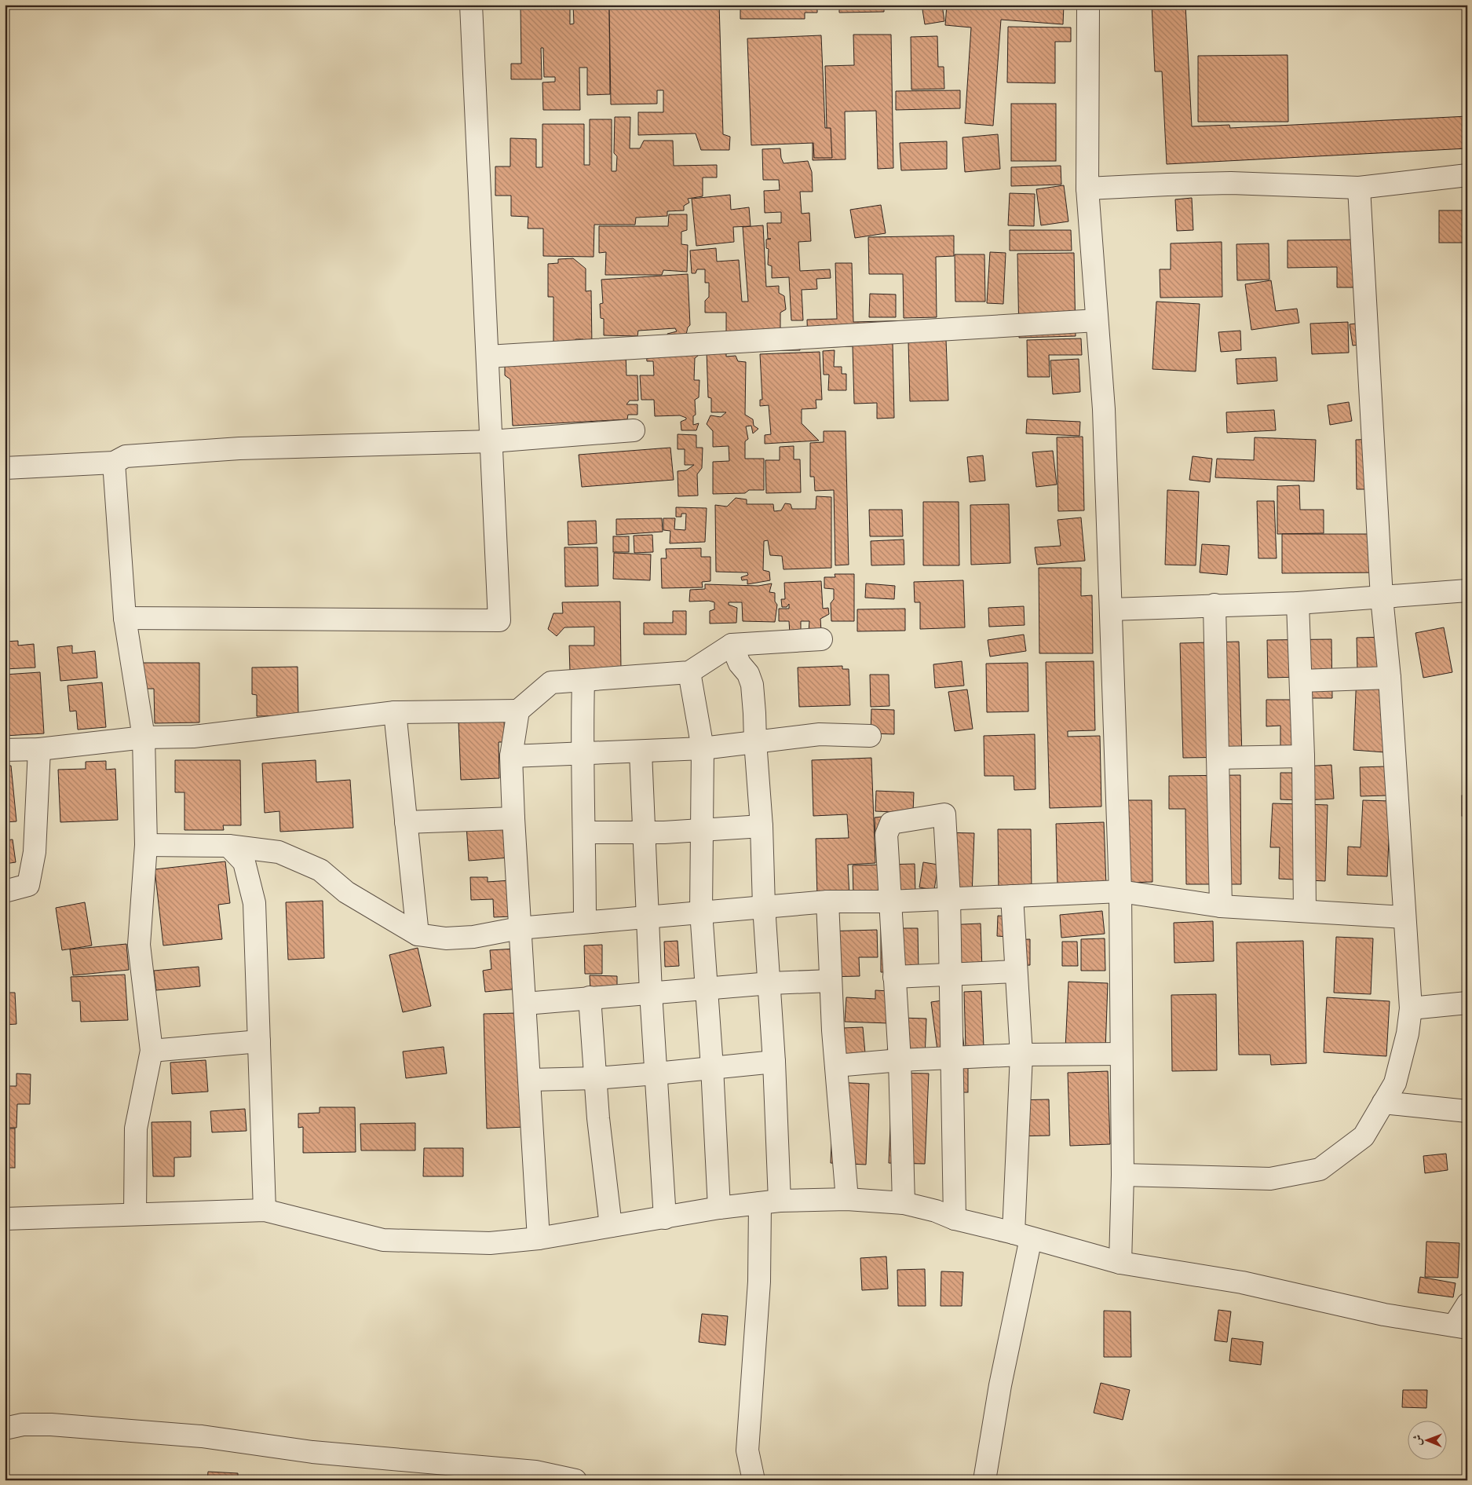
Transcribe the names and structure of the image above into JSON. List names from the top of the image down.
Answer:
{
  "north": "left"
}
